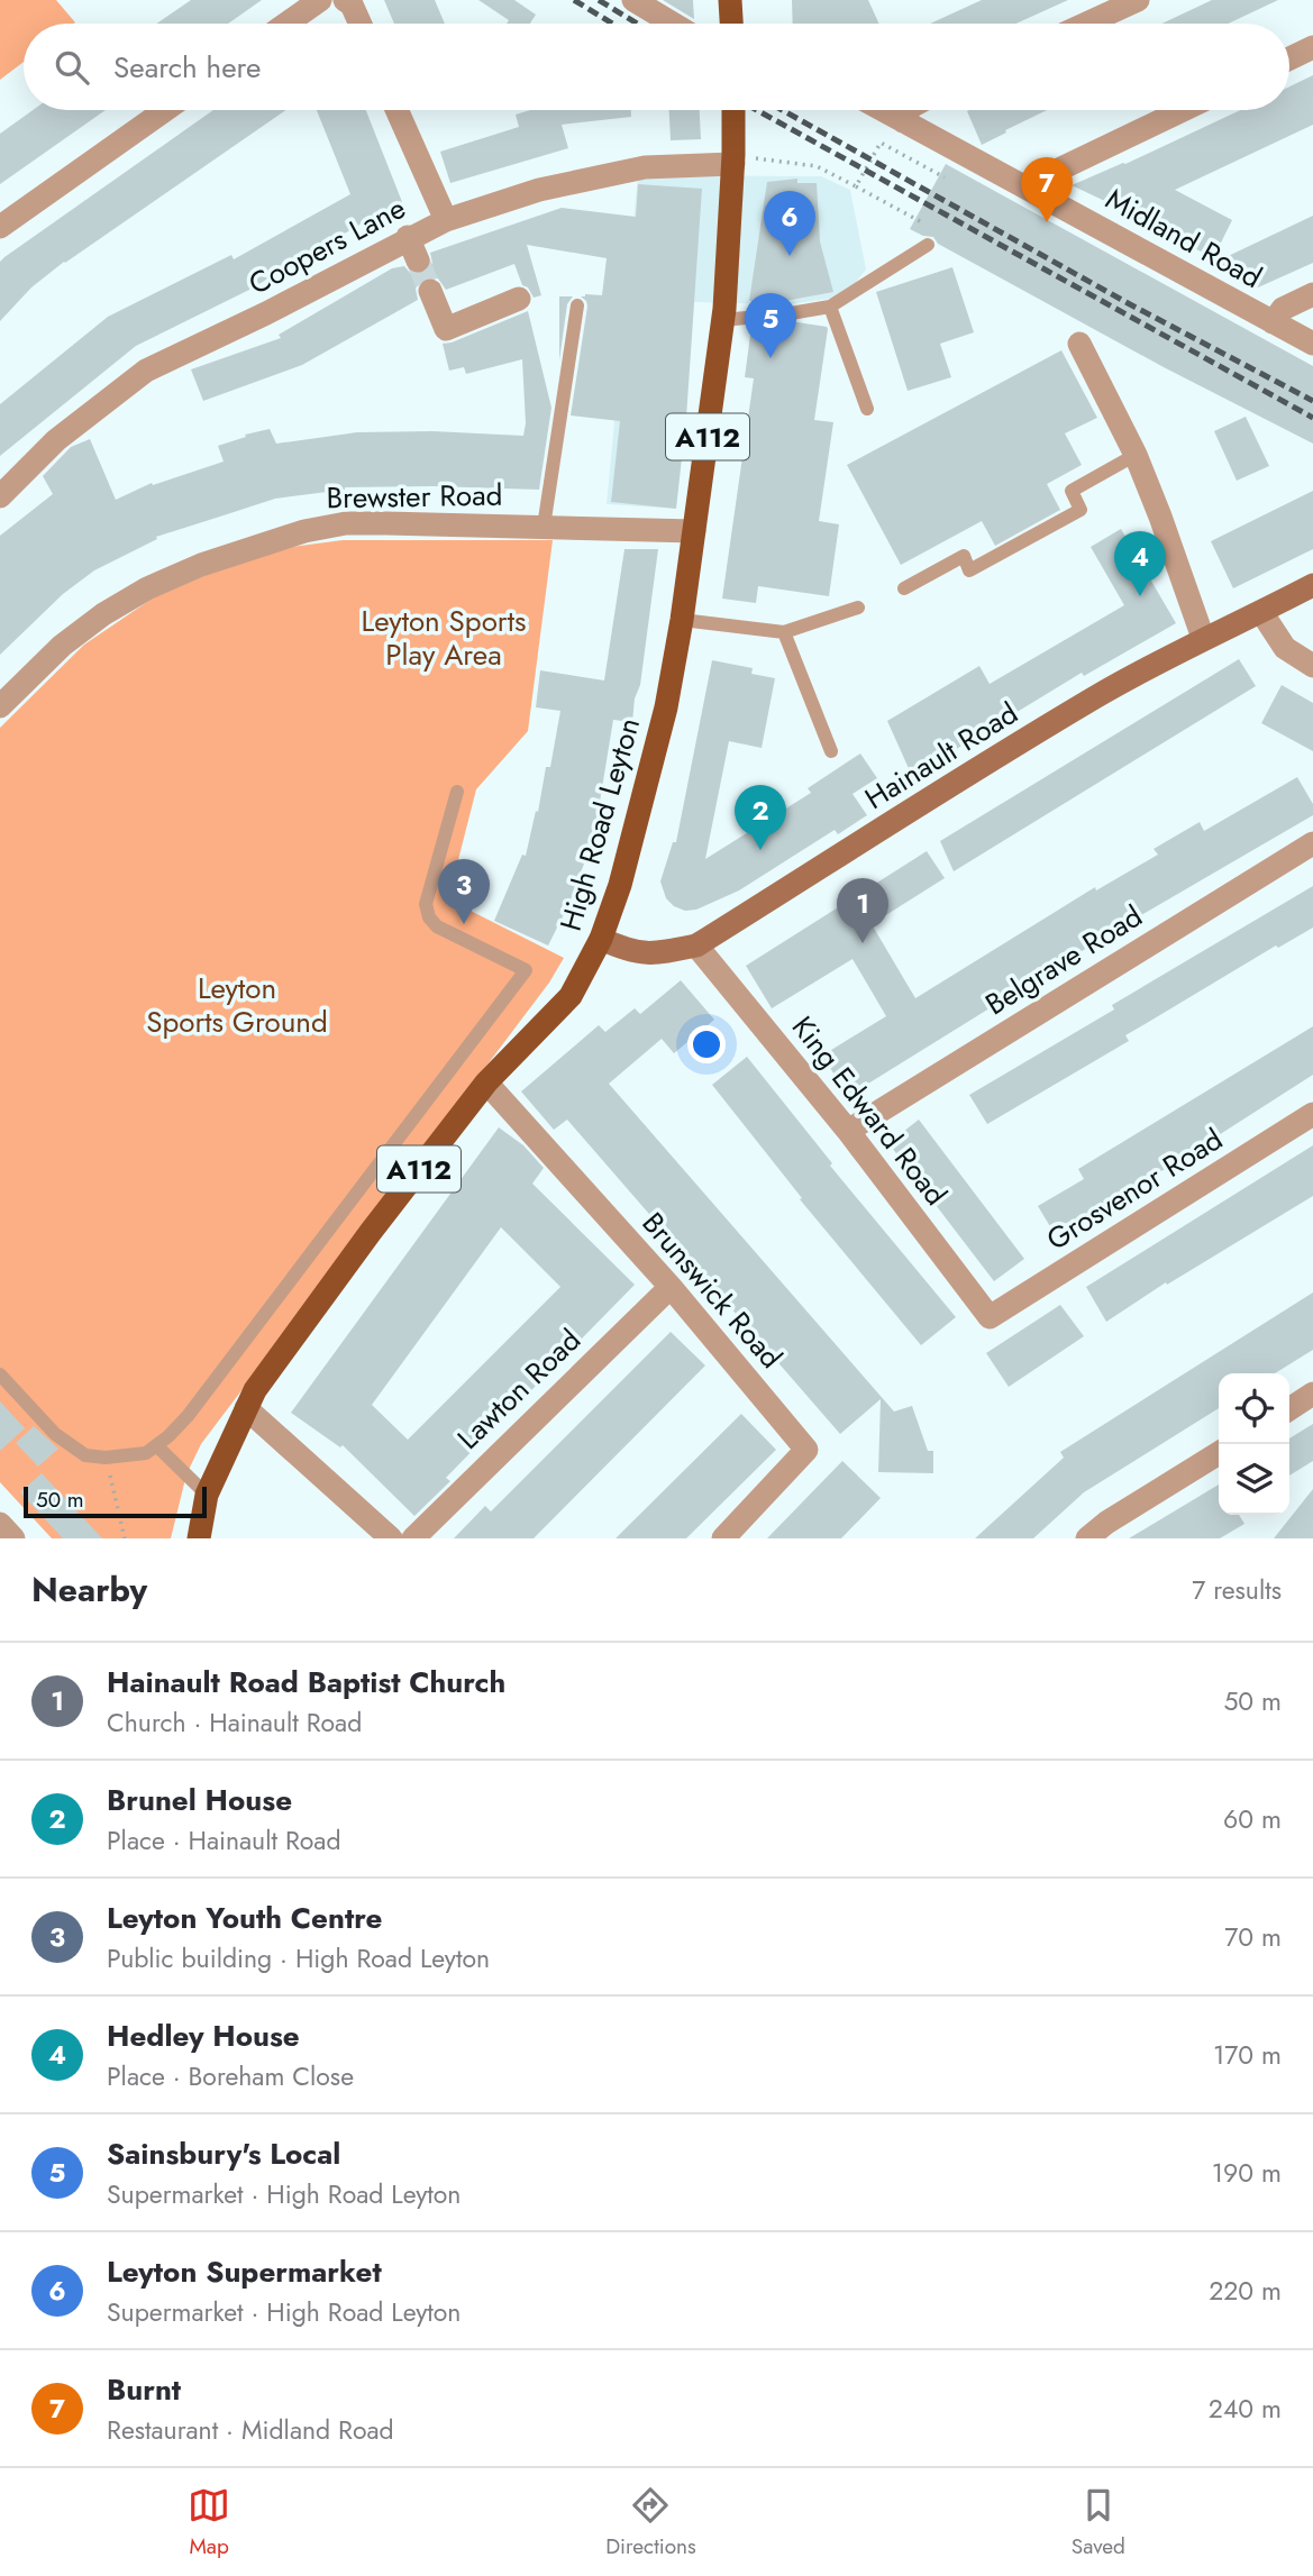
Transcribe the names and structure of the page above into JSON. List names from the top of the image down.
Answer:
{
  "streets": {
    "main road": ["A112", "High Road Leyton"],
    "street": [
      "Midland Road",
      "Coopers Lane",
      "Brewster Road",
      "Hainault Road",
      "Belgrave Road",
      "King Edward Road",
      "Grosvenor Road",
      "Brunswick Road",
      "Lawton Road"
    ]
  },
  "crossings": [
    ["Coopers Lane", "High Road Leyton"],
    ["Brewster Road", "High Road Leyton"],
    ["Hainault Road", "High Road Leyton"],
    ["Hainault Road", "King Edward Road"],
    ["High Road Leyton", "Brunswick Road"],
    ["Belgrave Road", "King Edward Road"],
    ["King Edward Road", "Grosvenor Road"],
    ["Brunswick Road", "Lawton Road"]
  ],
  "parks": ["Leyton Sports Play Area", "Leyton Sports Ground"],
  "scale_bar": "50 m",
  "page": {
    "search": "Search here",
    "pins": [
      "7",
      "6",
      "5",
      "4",
      "2",
      "3",
      "1"
    ],
    "scale": "50 m",
    "heading": ["Nearby", "7 results"],
    "list": [
      {
        "mark": "1",
        "name": "Hainault Road Baptist Church",
        "note": "Church · Hainault Road",
        "value": "50 m"
      },
      {
        "mark": "2",
        "name": "Brunel House",
        "note": "Place · Hainault Road",
        "value": "60 m"
      },
      {
        "mark": "3",
        "name": "Leyton Youth Centre",
        "note": "Public building · High Road Leyton",
        "value": "70 m"
      },
      {
        "mark": "4",
        "name": "Hedley House",
        "note": "Place · Boreham Close",
        "value": "170 m"
      },
      {
        "mark": "5",
        "name": "Sainsbury's Local",
        "note": "Supermarket · High Road Leyton",
        "value": "190 m"
      },
      {
        "mark": "6",
        "name": "Leyton Supermarket",
        "note": "Supermarket · High Road Leyton",
        "value": "220 m"
      },
      {
        "mark": "7",
        "name": "Burnt",
        "note": "Restaurant · Midland Road",
        "value": "240 m"
      }
    ],
    "nav": ["Map", "Directions", "Saved"]
  }
}
